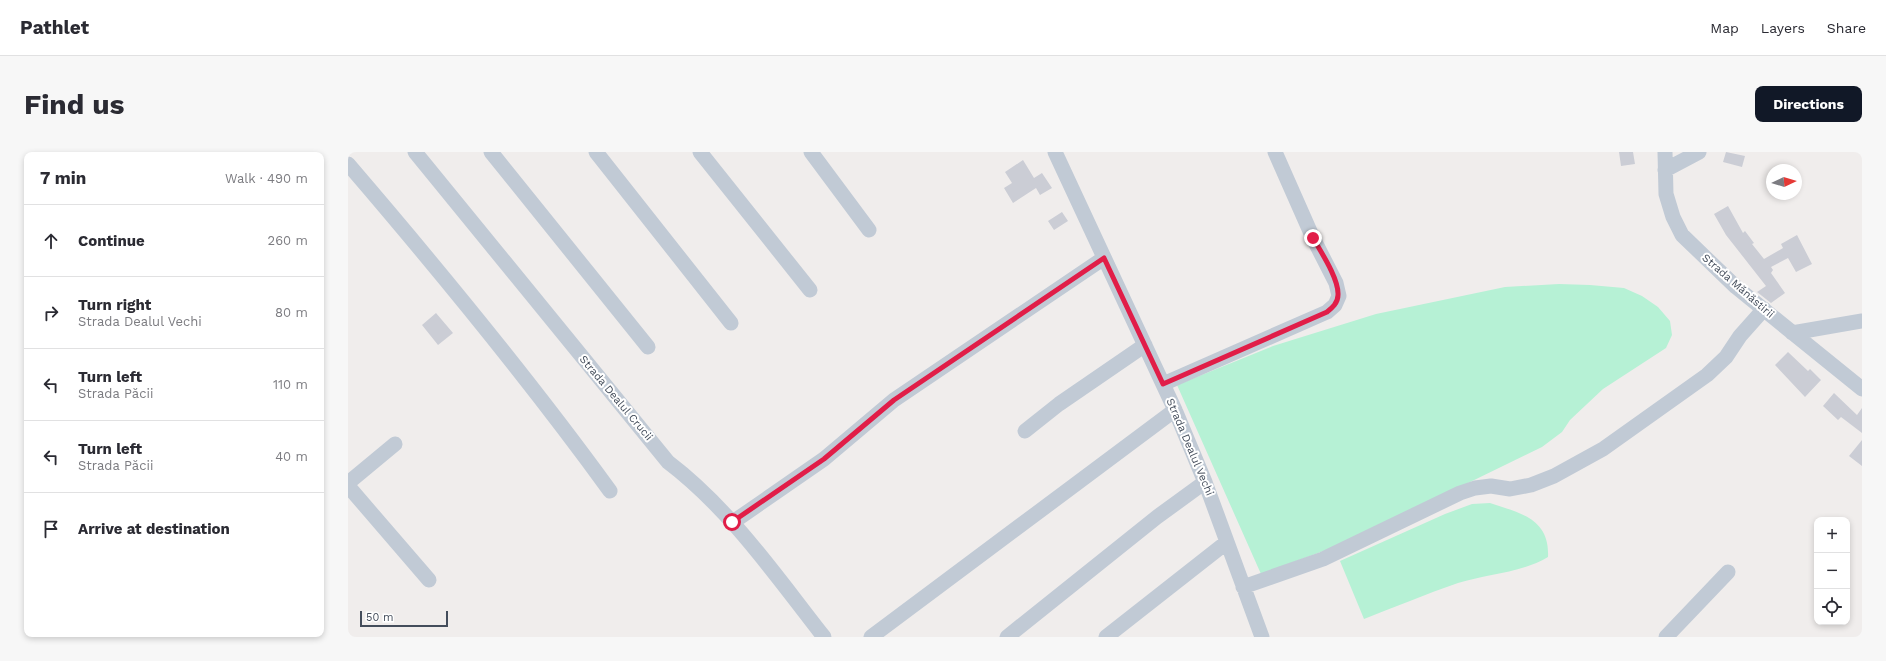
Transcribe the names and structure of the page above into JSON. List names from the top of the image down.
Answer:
{
  "streets": {
    "street": ["Strada Mănăstirii", "Strada Dealul Crucii", "Strada Dealul Vechi"]
  },
  "scale_bar": "50 m",
  "north": "right",
  "page": {
    "header": "Pathlet",
    "nav": ["Map", "Layers", "Share"],
    "buttons": "Directions",
    "title": "Find us",
    "heading": ["7 min", "Walk · 490 m"],
    "list": [
      ["Continue", "260 m"],
      ["Turn right", "Strada Dealul Vechi", "80 m"],
      ["Turn left", "Strada Păcii", "110 m"],
      ["Turn left", "Strada Păcii", "40 m"],
      "Arrive at destination"
    ],
    "map_buttons": ["+", "−"],
    "scale": "50 m"
  }
}
